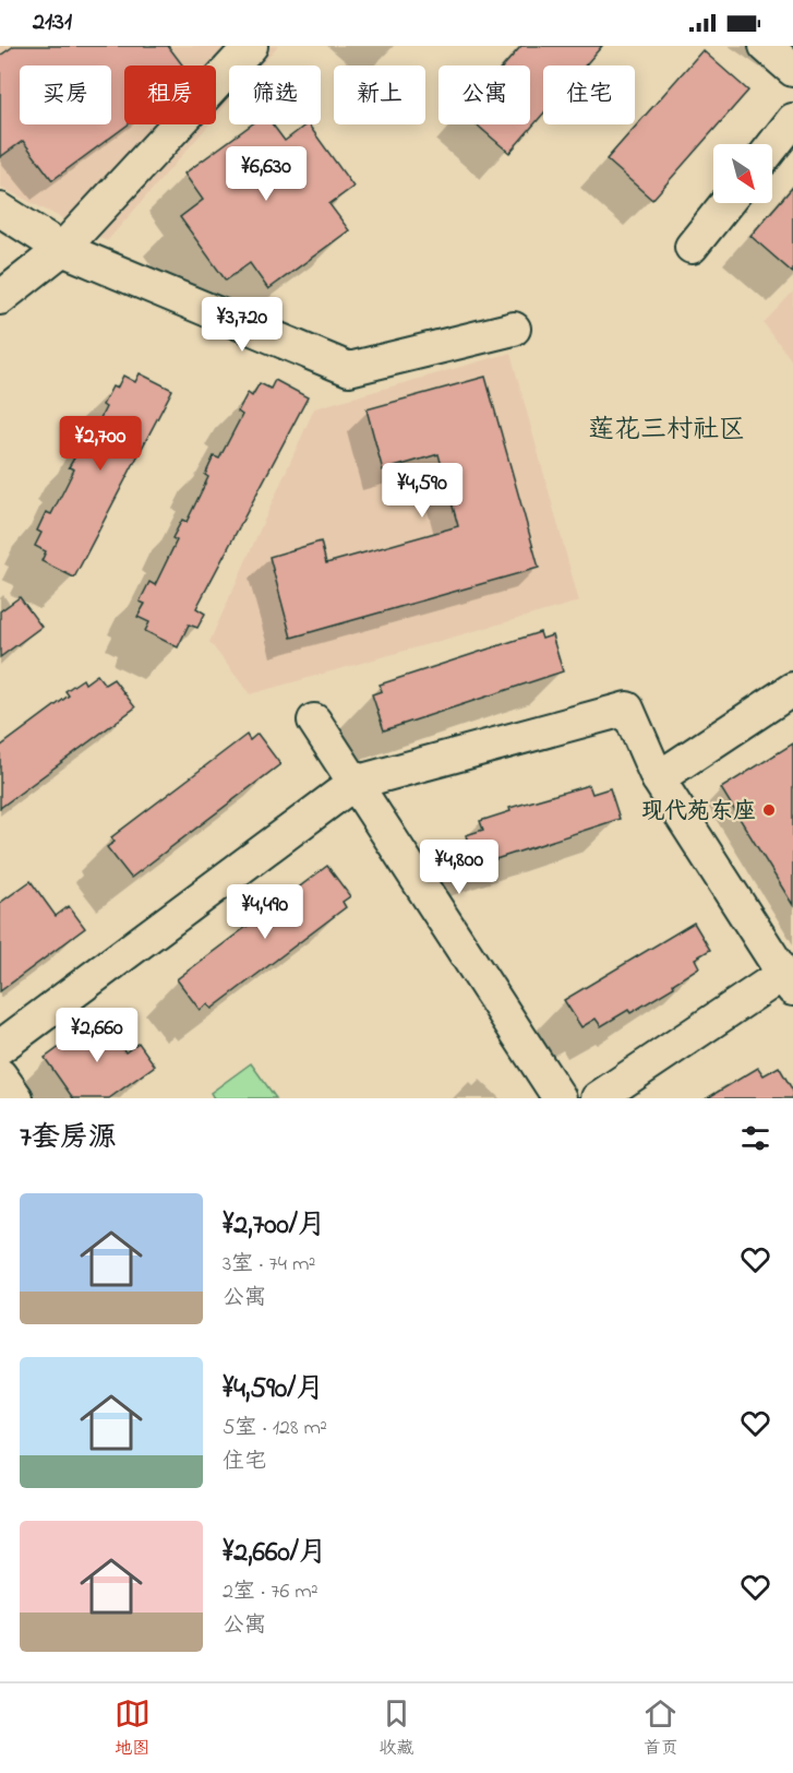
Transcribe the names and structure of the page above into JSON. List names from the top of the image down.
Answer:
{
  "districts": ["莲花三村社区"],
  "places": ["现代苑东座"],
  "north": "bottom right",
  "page": {
    "status": "21:31",
    "chip": [
      "买房",
      "租房",
      "筛选",
      "新上",
      "公寓",
      "住宅"
    ],
    "price": [
      "¥6,630",
      "¥3,720",
      "¥2,700",
      "¥4,590",
      "¥4,800",
      "¥4,490",
      "¥2,660"
    ],
    "heading": "7套房源",
    "list": [
      {
        "name": "¥2,700/月",
        "note": "3室 · 74 m² · 公寓"
      },
      {
        "name": "¥4,590/月",
        "note": "5室 · 128 m² · 住宅"
      },
      {
        "name": "¥2,660/月",
        "note": "2室 · 76 m² · 公寓"
      }
    ],
    "tabs": ["地图", "收藏", "首页"]
  }
}
